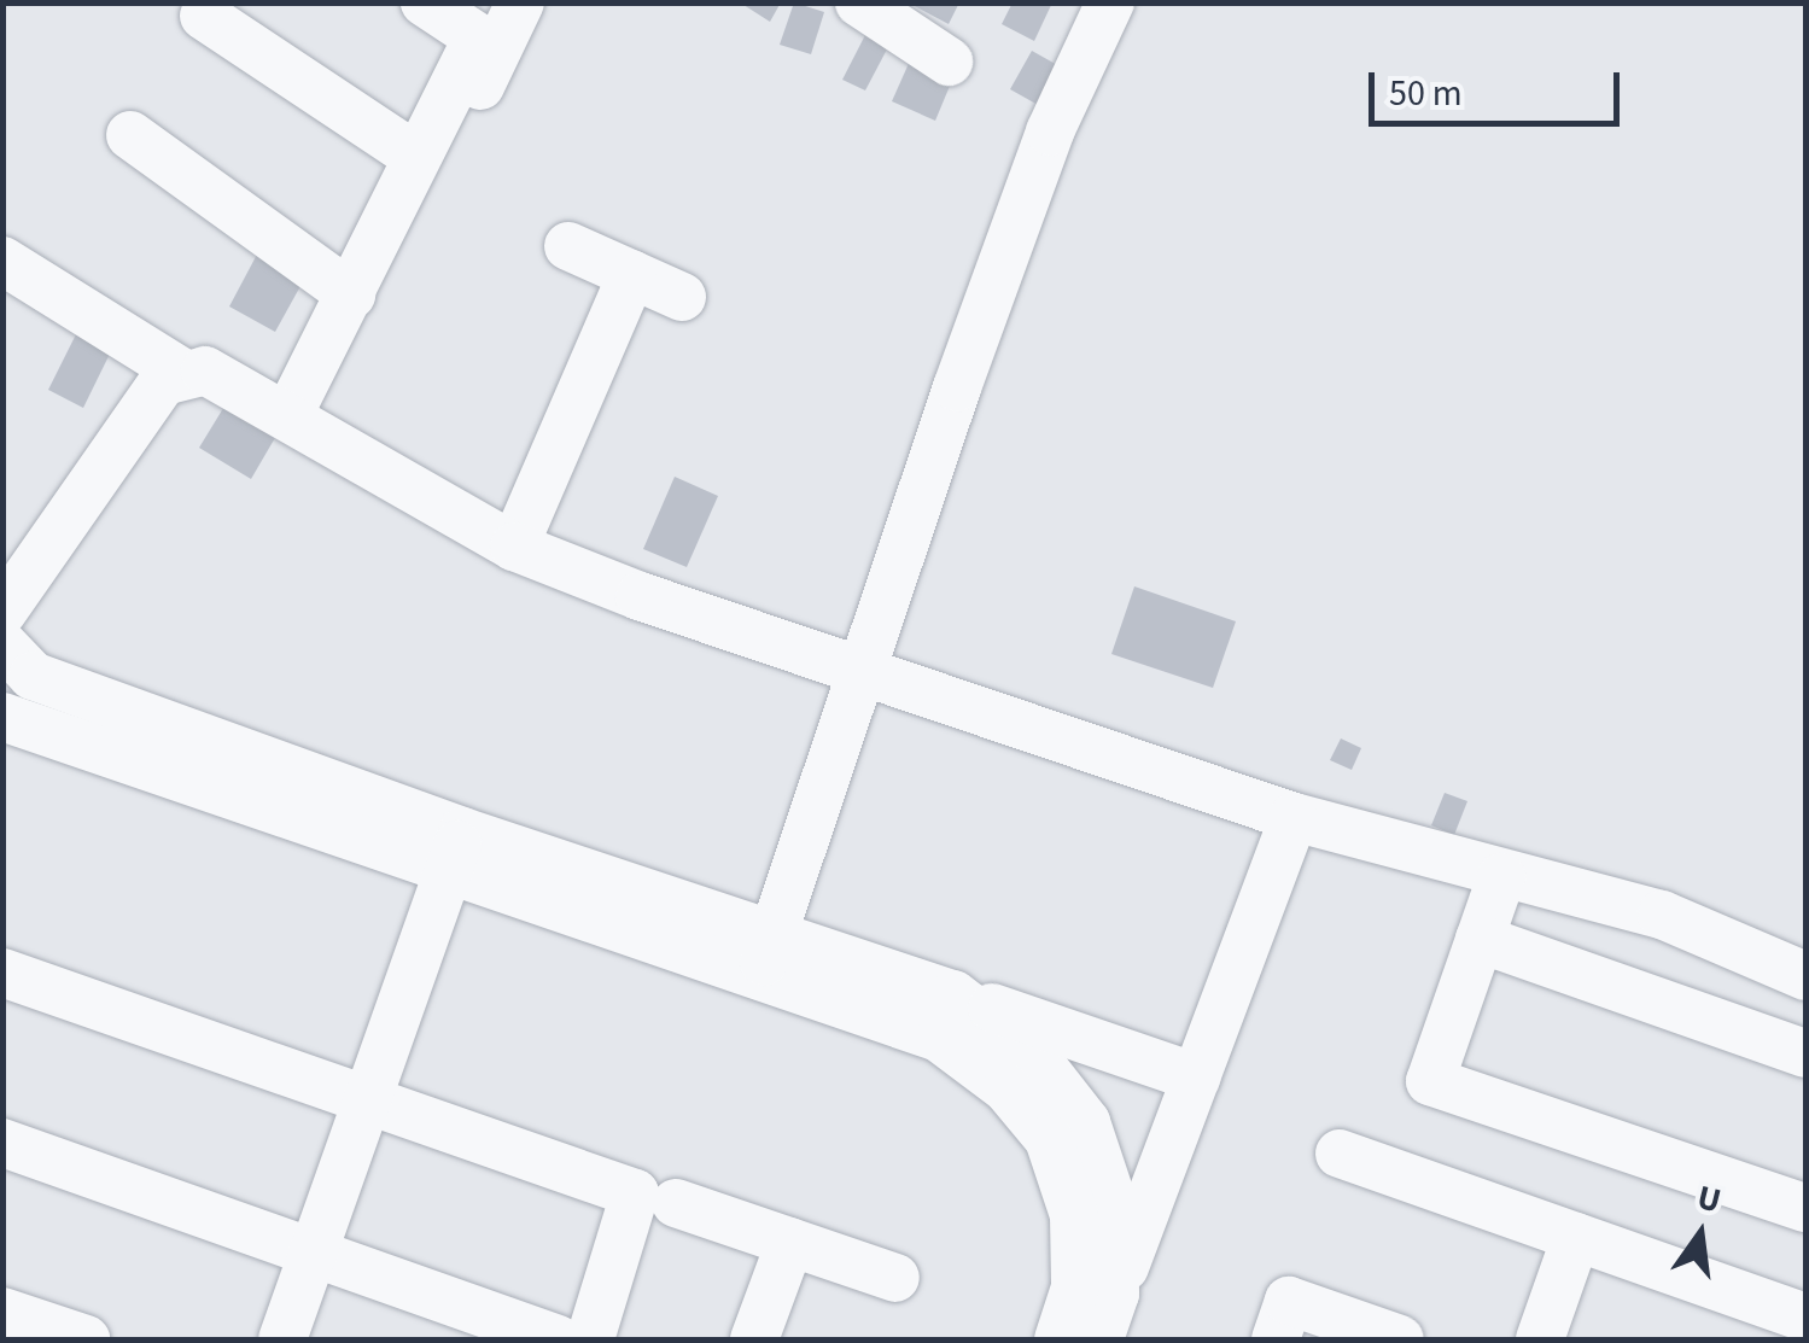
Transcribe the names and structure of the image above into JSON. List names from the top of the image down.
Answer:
{
  "scale_bar": "50 m",
  "north": "top"
}
